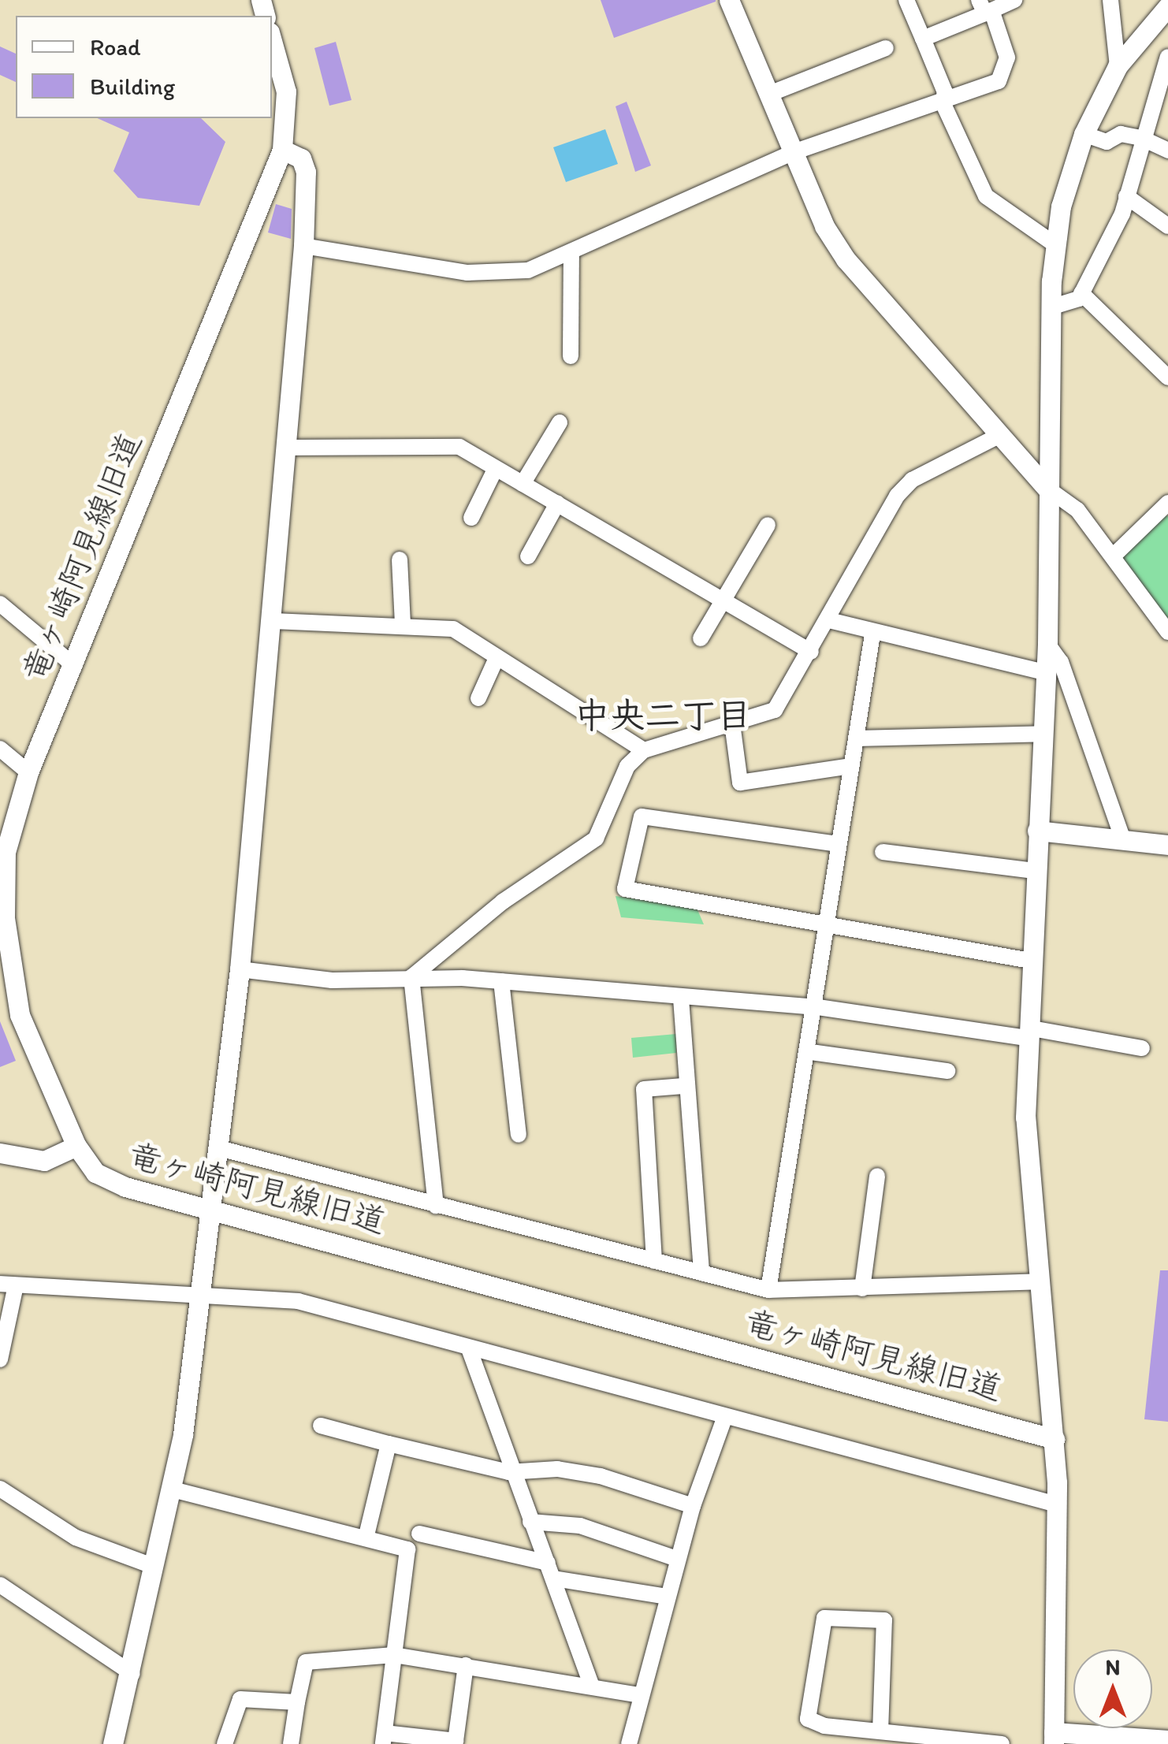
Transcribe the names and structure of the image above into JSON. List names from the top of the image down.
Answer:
{
  "streets": {
    "street": ["竜ヶ崎阿見線旧道"]
  },
  "districts": ["中央二丁目"],
  "legend": ["Road", "Building"],
  "north": "top"
}
